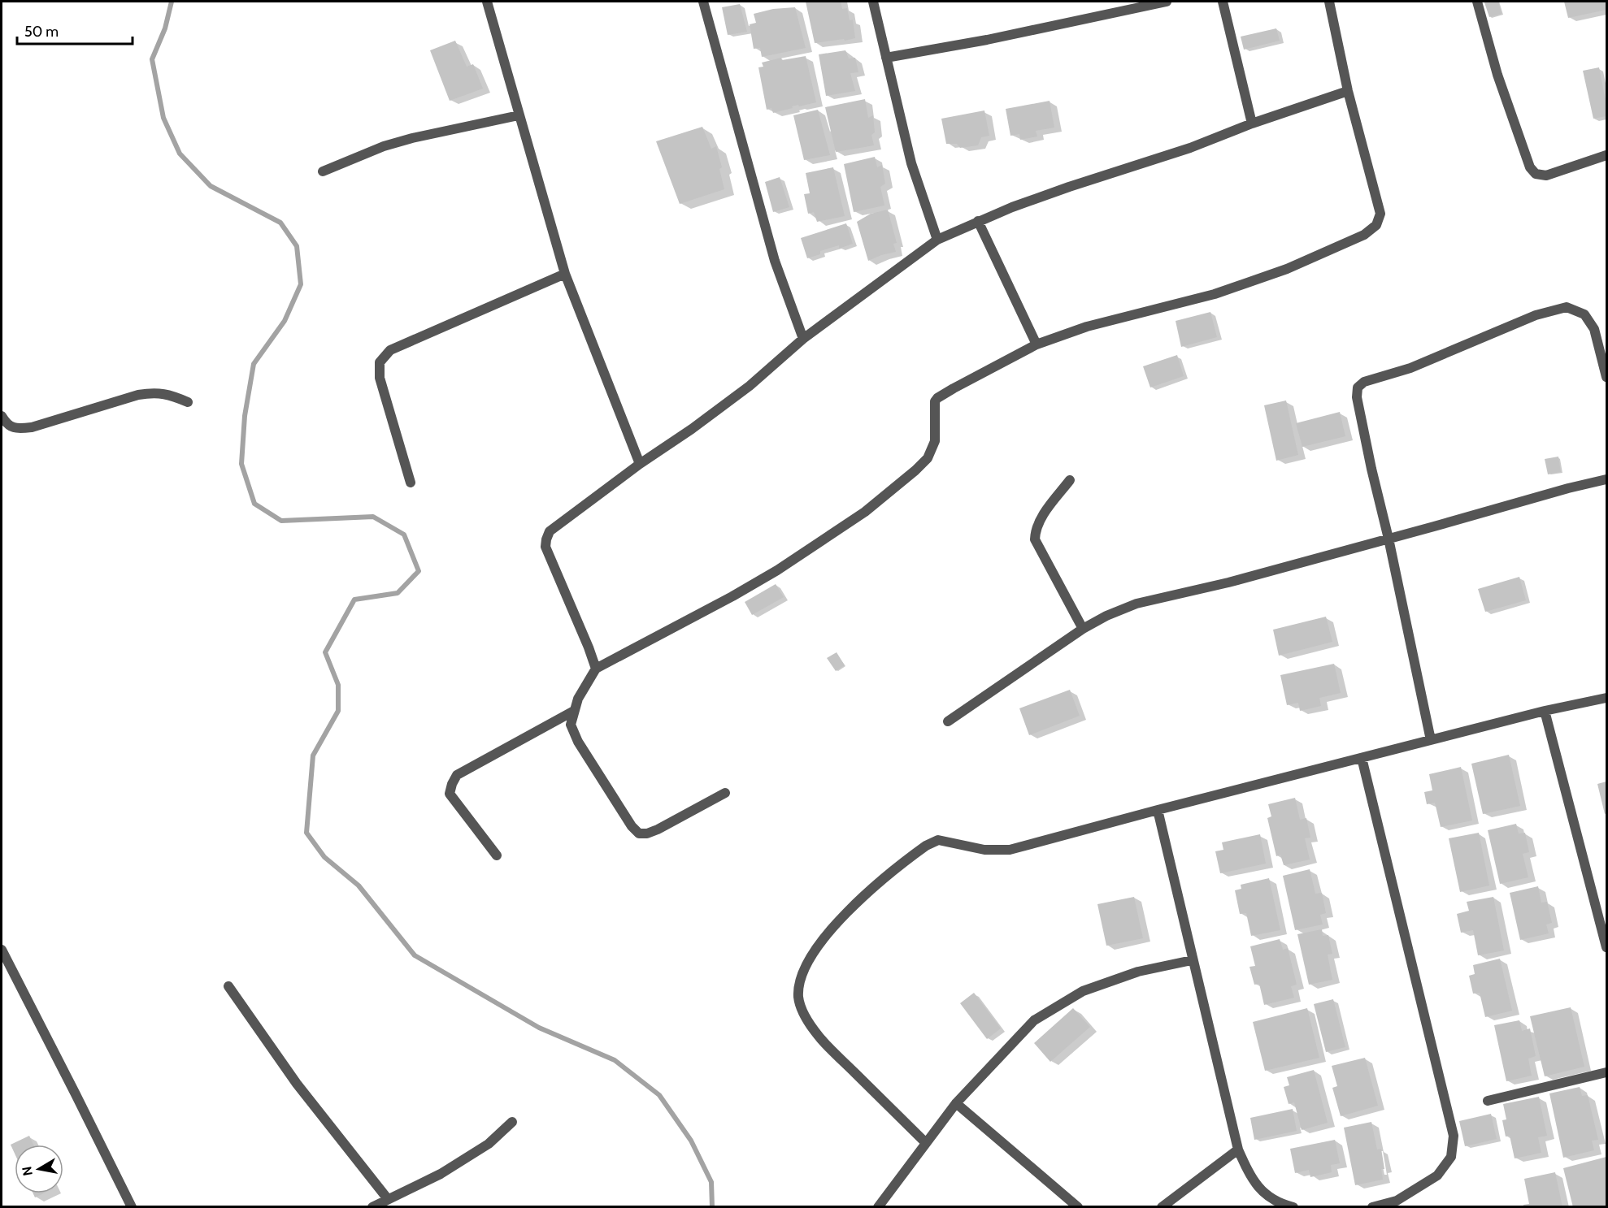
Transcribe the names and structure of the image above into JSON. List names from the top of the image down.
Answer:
{
  "scale_bar": "50 m",
  "north": "left"
}
